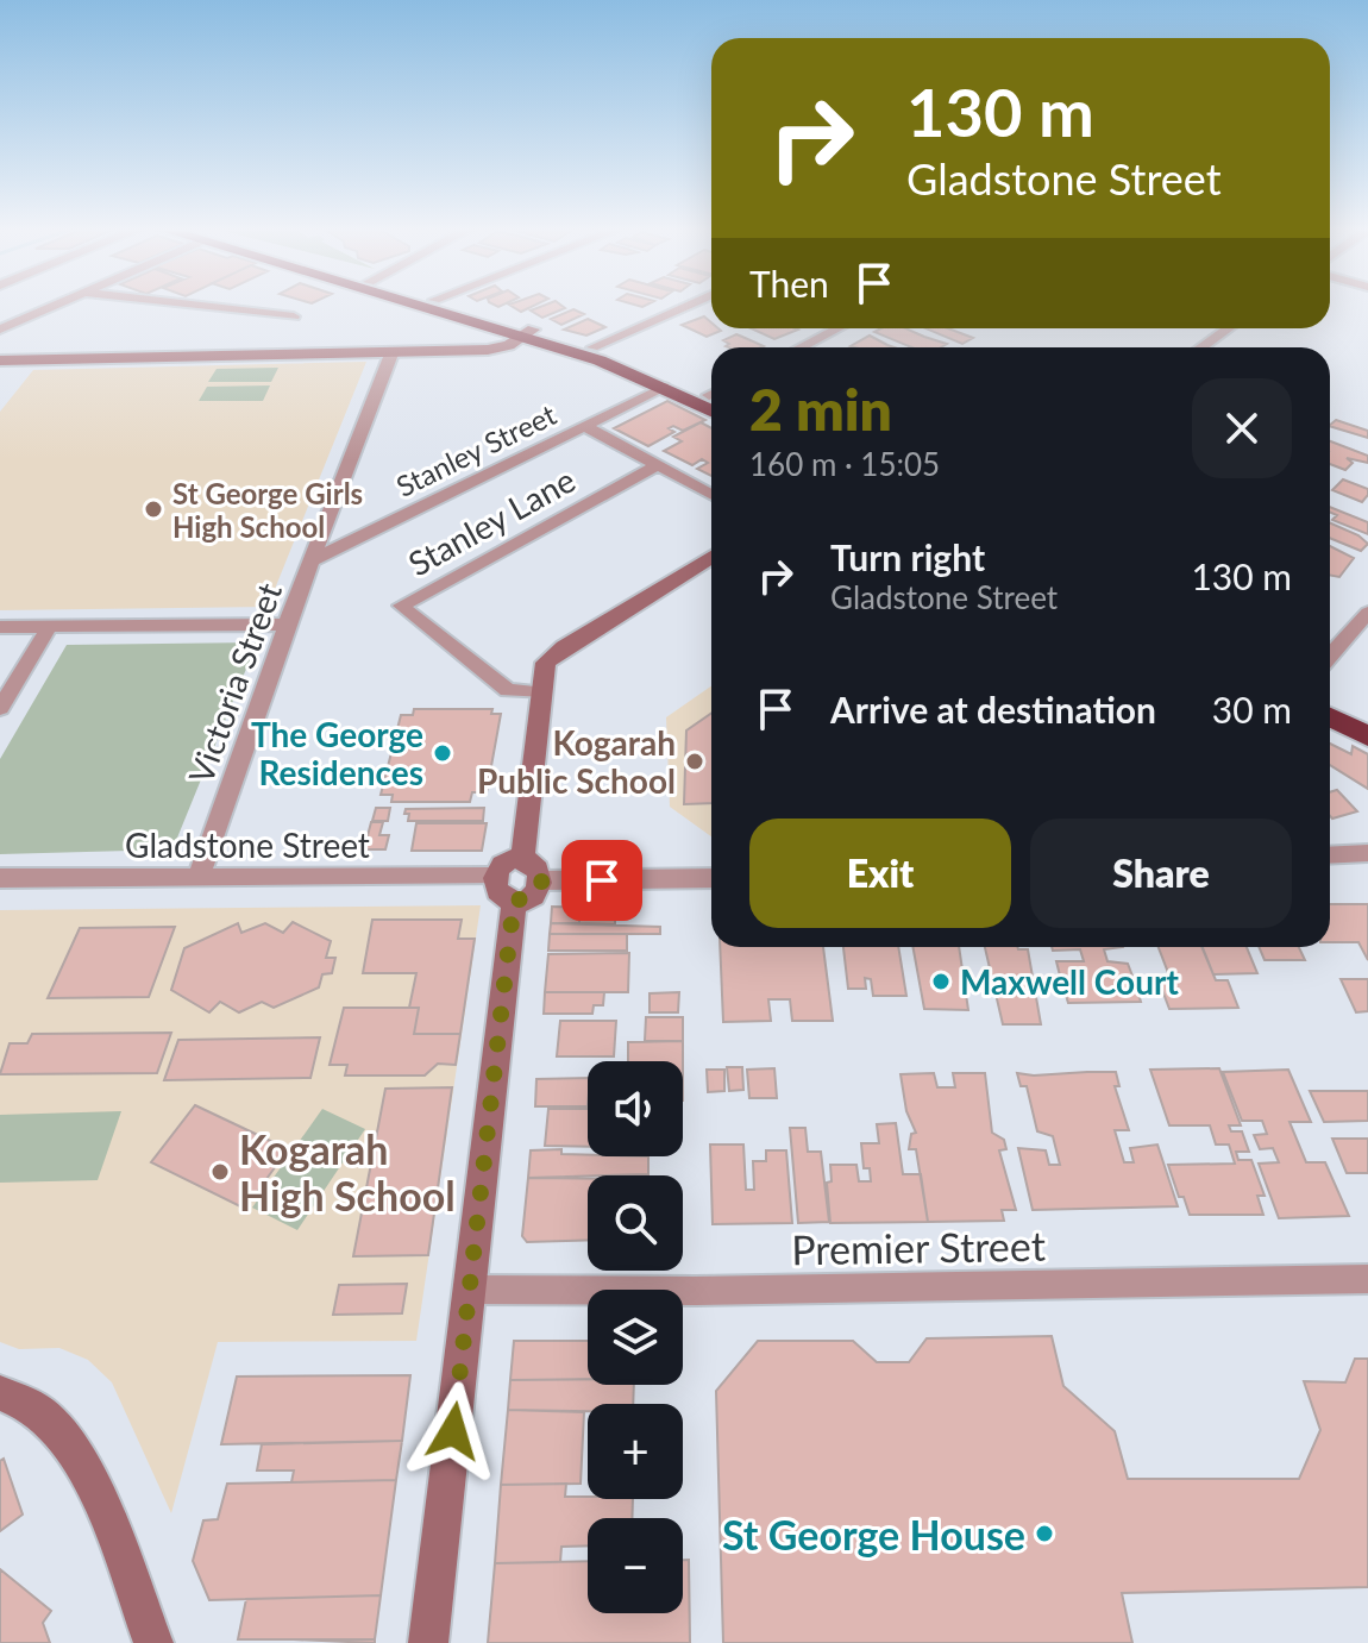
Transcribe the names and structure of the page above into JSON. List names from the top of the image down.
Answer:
{
  "streets": {
    "street": [
      "Stanley Street",
      "Stanley Lane",
      "Victoria Street",
      "Gladstone Street",
      "Premier Street"
    ]
  },
  "crossings": [
    ["Stanley Street", "Victoria Street"],
    ["Victoria Street", "Gladstone Street"]
  ],
  "places": [
    "St George Girls High School",
    "The George Residences",
    "Kogarah Public School",
    "Maxwell Court",
    "Kogarah High School",
    "St George House"
  ],
  "page": {
    "turn": ["130 m", "Gladstone Street"],
    "then": "Then",
    "heading": ["2 min", "160 m · 15:05"],
    "list": [
      {
        "name": "Turn right",
        "note": "Gladstone Street",
        "value": "130 m"
      },
      {
        "name": "Arrive at destination",
        "value": "30 m"
      }
    ],
    "buttons": ["Exit", "Share"],
    "map_buttons": ["+", "−"]
  }
}
